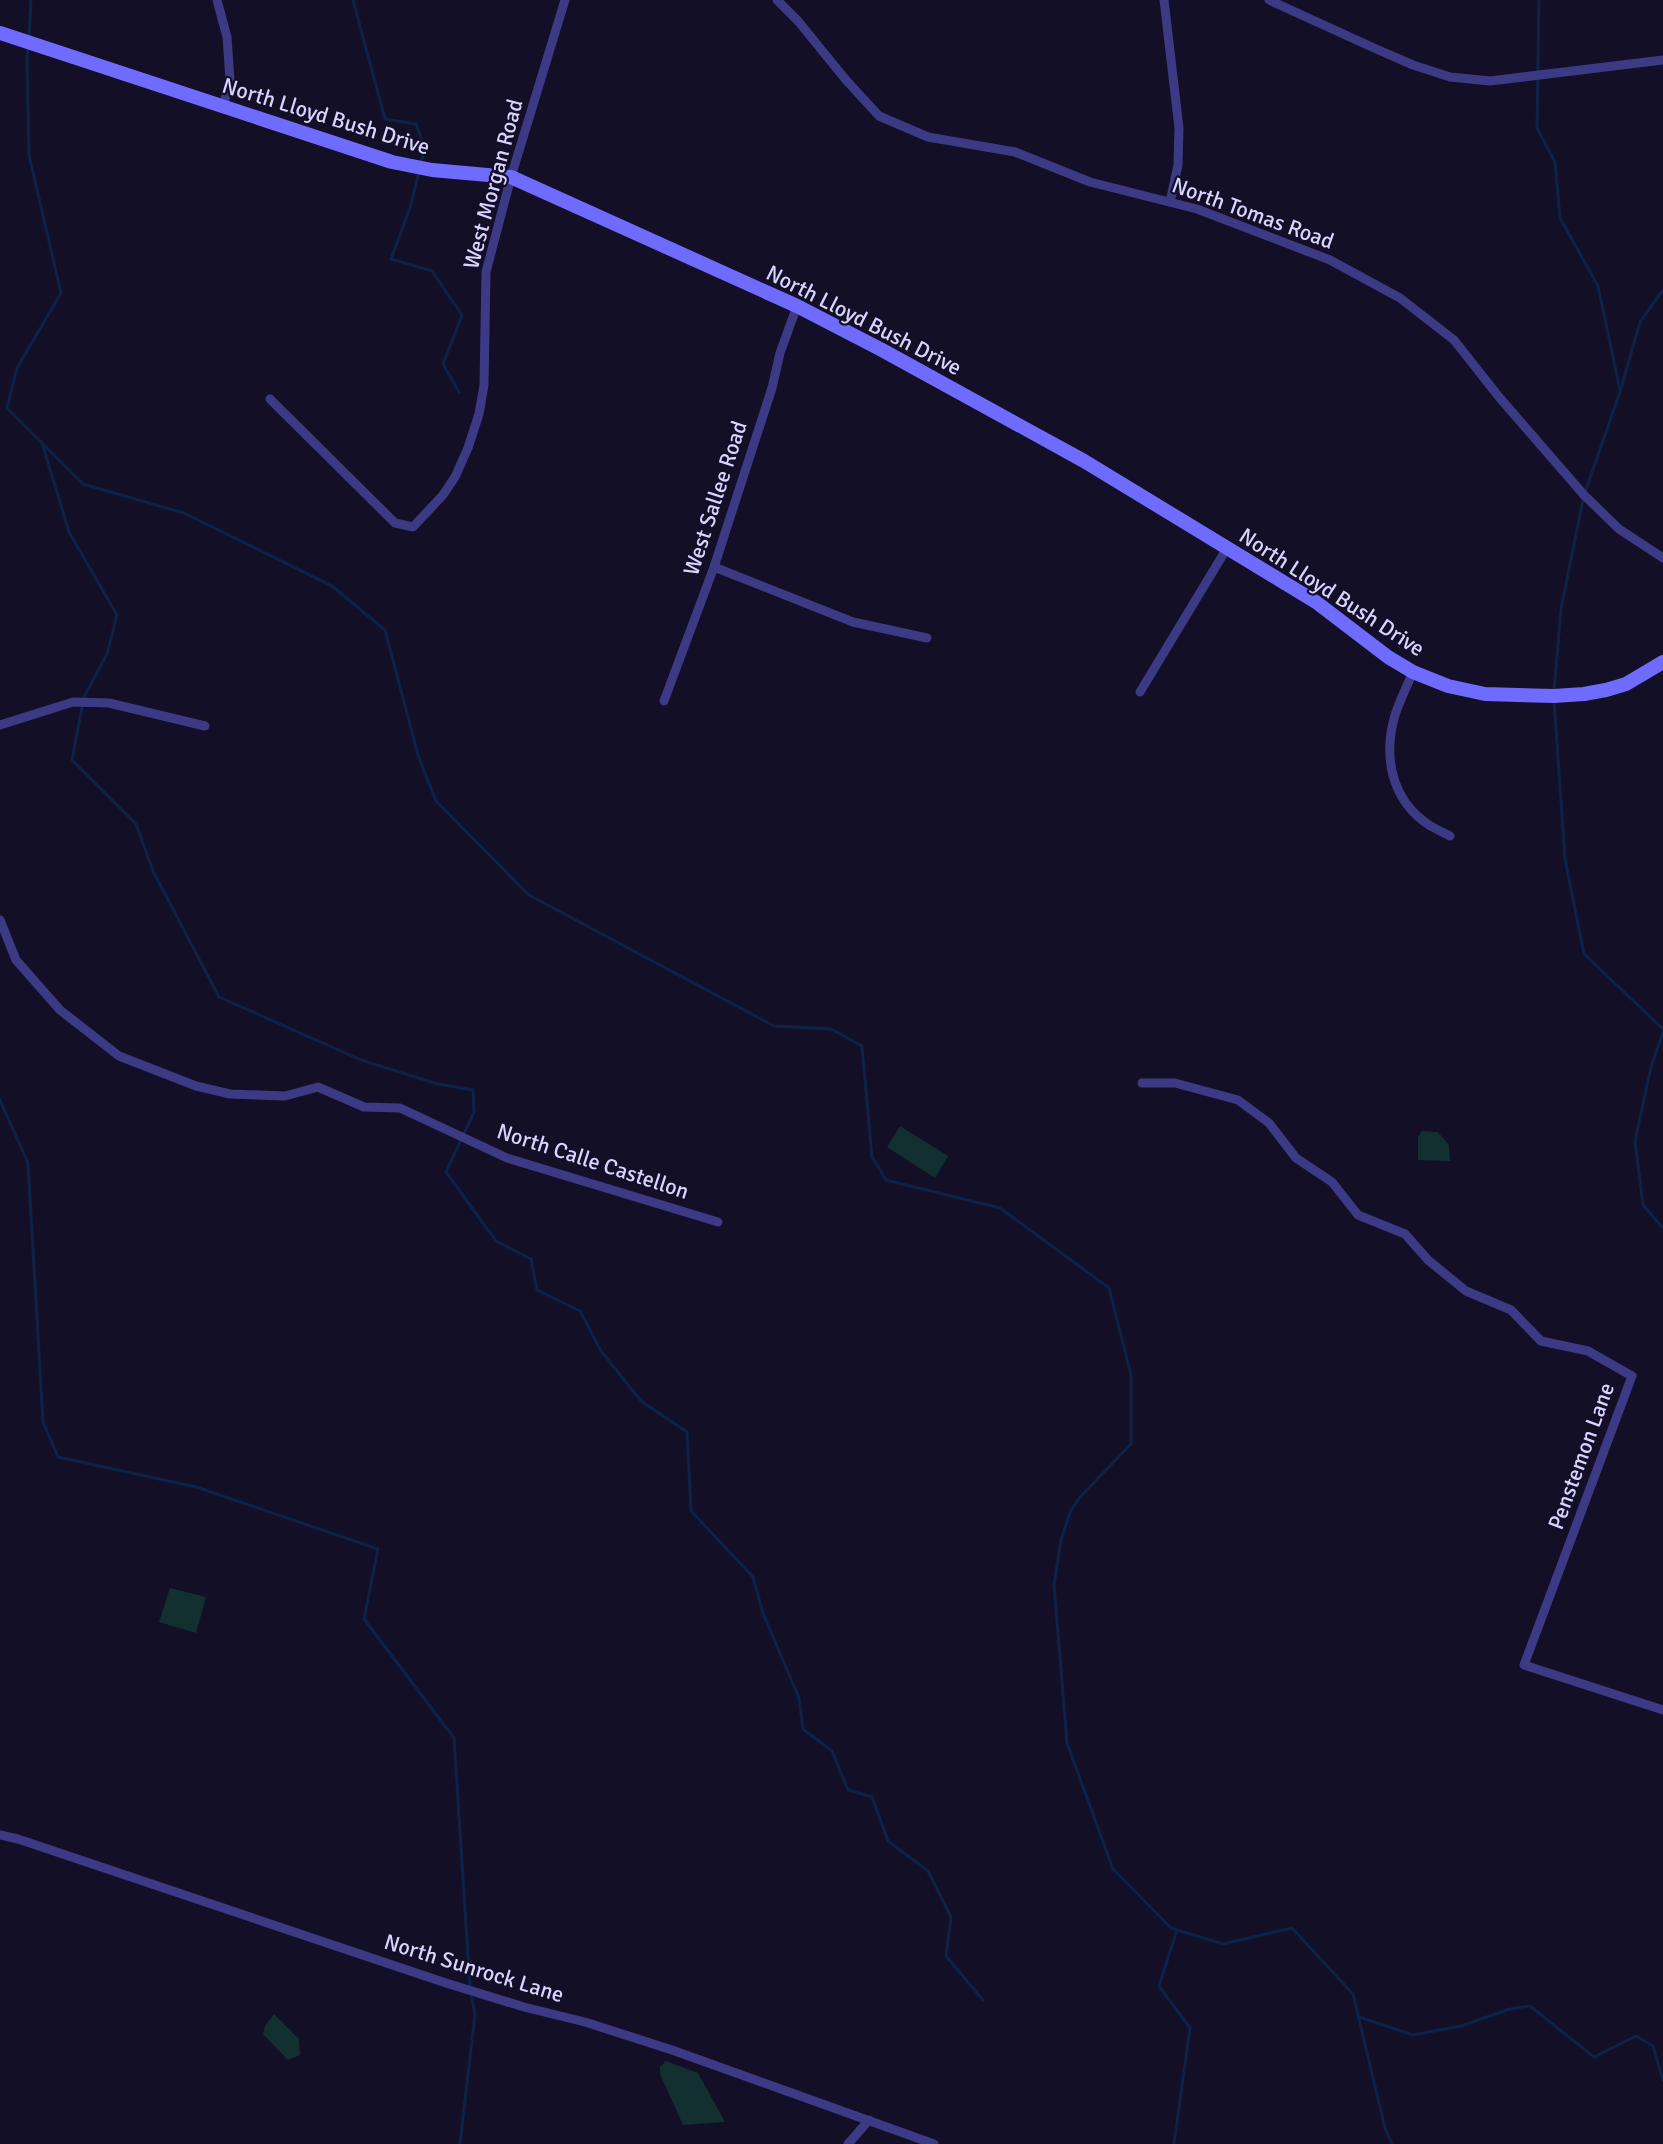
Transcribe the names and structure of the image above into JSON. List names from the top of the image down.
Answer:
{
  "streets": {
    "street": [
      "North Lloyd Bush Drive",
      "West Morgan Road",
      "North Tomas Road",
      "West Sallee Road",
      "North Calle Castellon",
      "Penstemon Lane",
      "North Sunrock Lane"
    ]
  },
  "crossings": [
    ["North Lloyd Bush Drive", "West Morgan Road"],
    ["North Lloyd Bush Drive", "West Sallee Road"]
  ]
}
